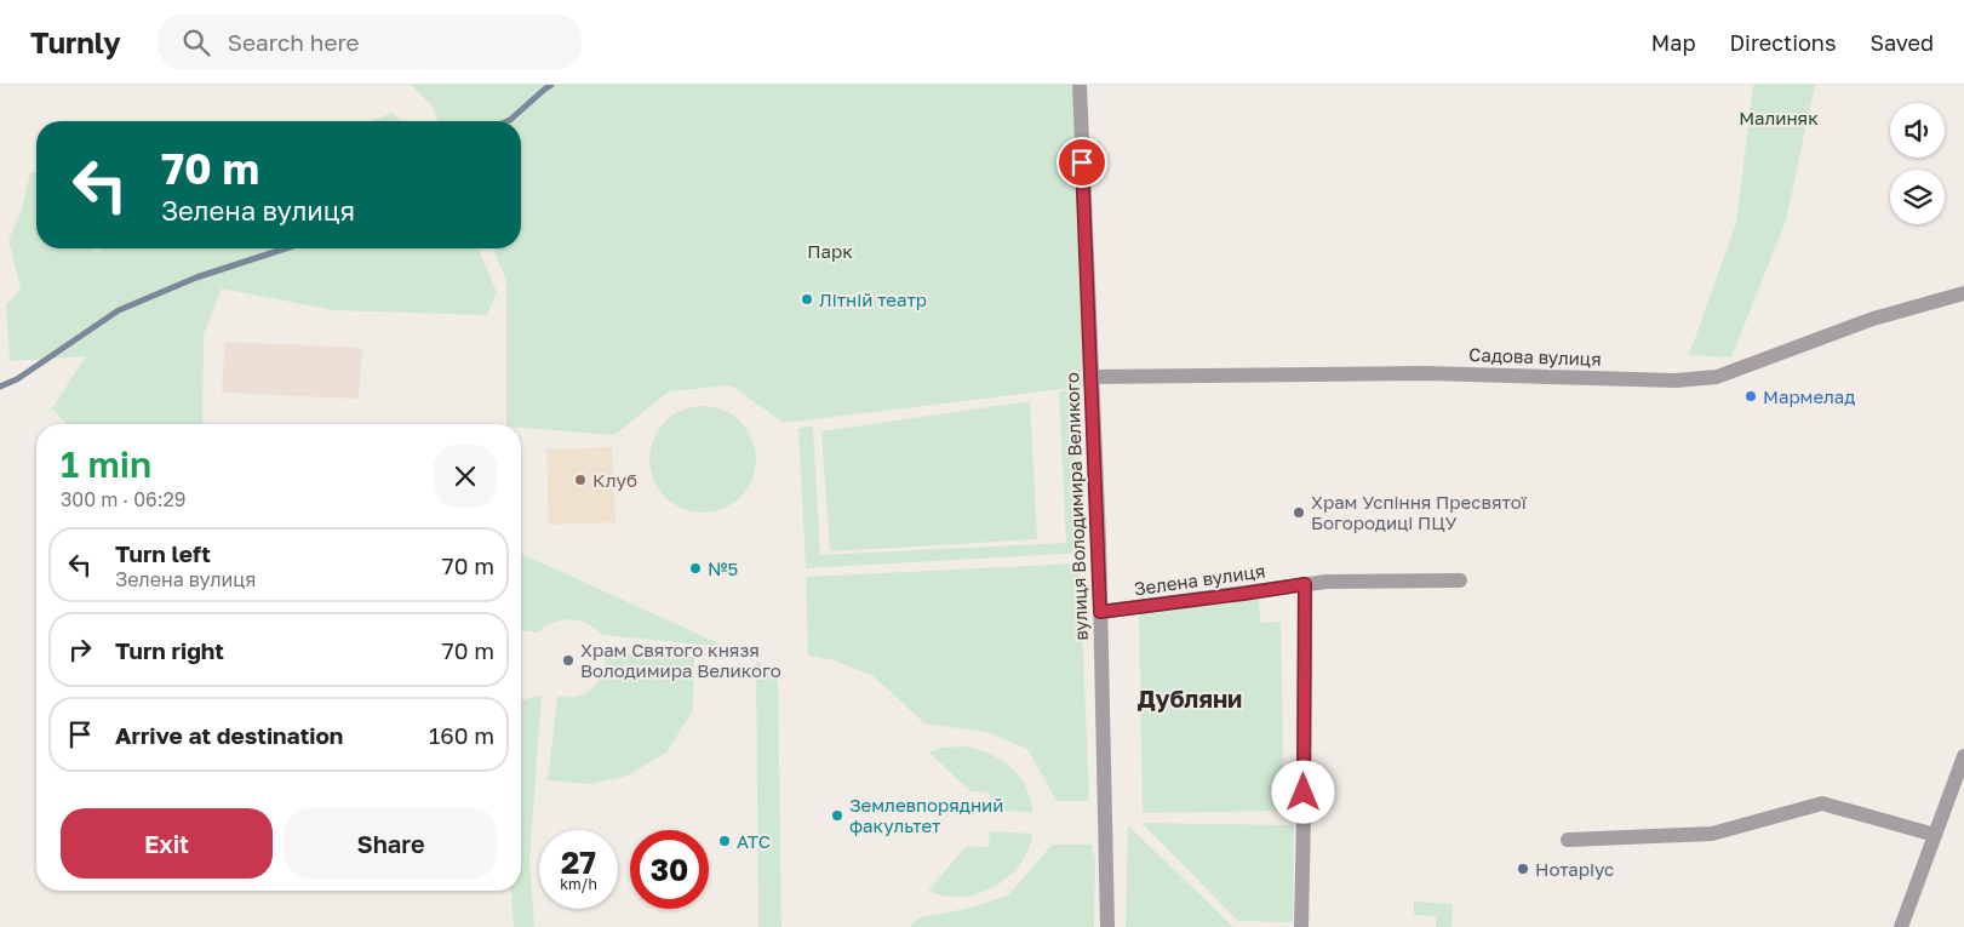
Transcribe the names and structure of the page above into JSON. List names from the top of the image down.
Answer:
{
  "streets": {
    "street": ["Садова вулиця", "вулиця Володимира Великого", "Зелена вулиця"]
  },
  "crossings": [
    ["Садова вулиця", "вулиця Володимира Великого"],
    ["вулиця Володимира Великого", "Зелена вулиця"]
  ],
  "districts": ["Дубляни"],
  "parks": ["Малиняк", "Парк"],
  "places": [
    "Літній театр",
    "Мармелад",
    "Клуб",
    "Храм Успіння Пресвятої Богородиці ПЦУ",
    "№5",
    "Храм Святого князя Володимира Великого",
    "Землевпорядний факультет",
    "АТС",
    "Нотаріус"
  ],
  "page": {
    "header": "Turnly",
    "search": "Search here",
    "nav": ["Map", "Directions", "Saved"],
    "turn": ["70 m", "Зелена вулиця"],
    "heading": ["1 min", "300 m · 06:29"],
    "list": [
      {
        "name": "Turn left",
        "note": "Зелена вулиця",
        "value": "70 m"
      },
      {
        "name": "Turn right",
        "value": "70 m"
      },
      {
        "name": "Arrive at destination",
        "value": "160 m"
      }
    ],
    "buttons": ["Exit", "Share"],
    "speed": "27 km/h",
    "limit": "30"
  }
}
